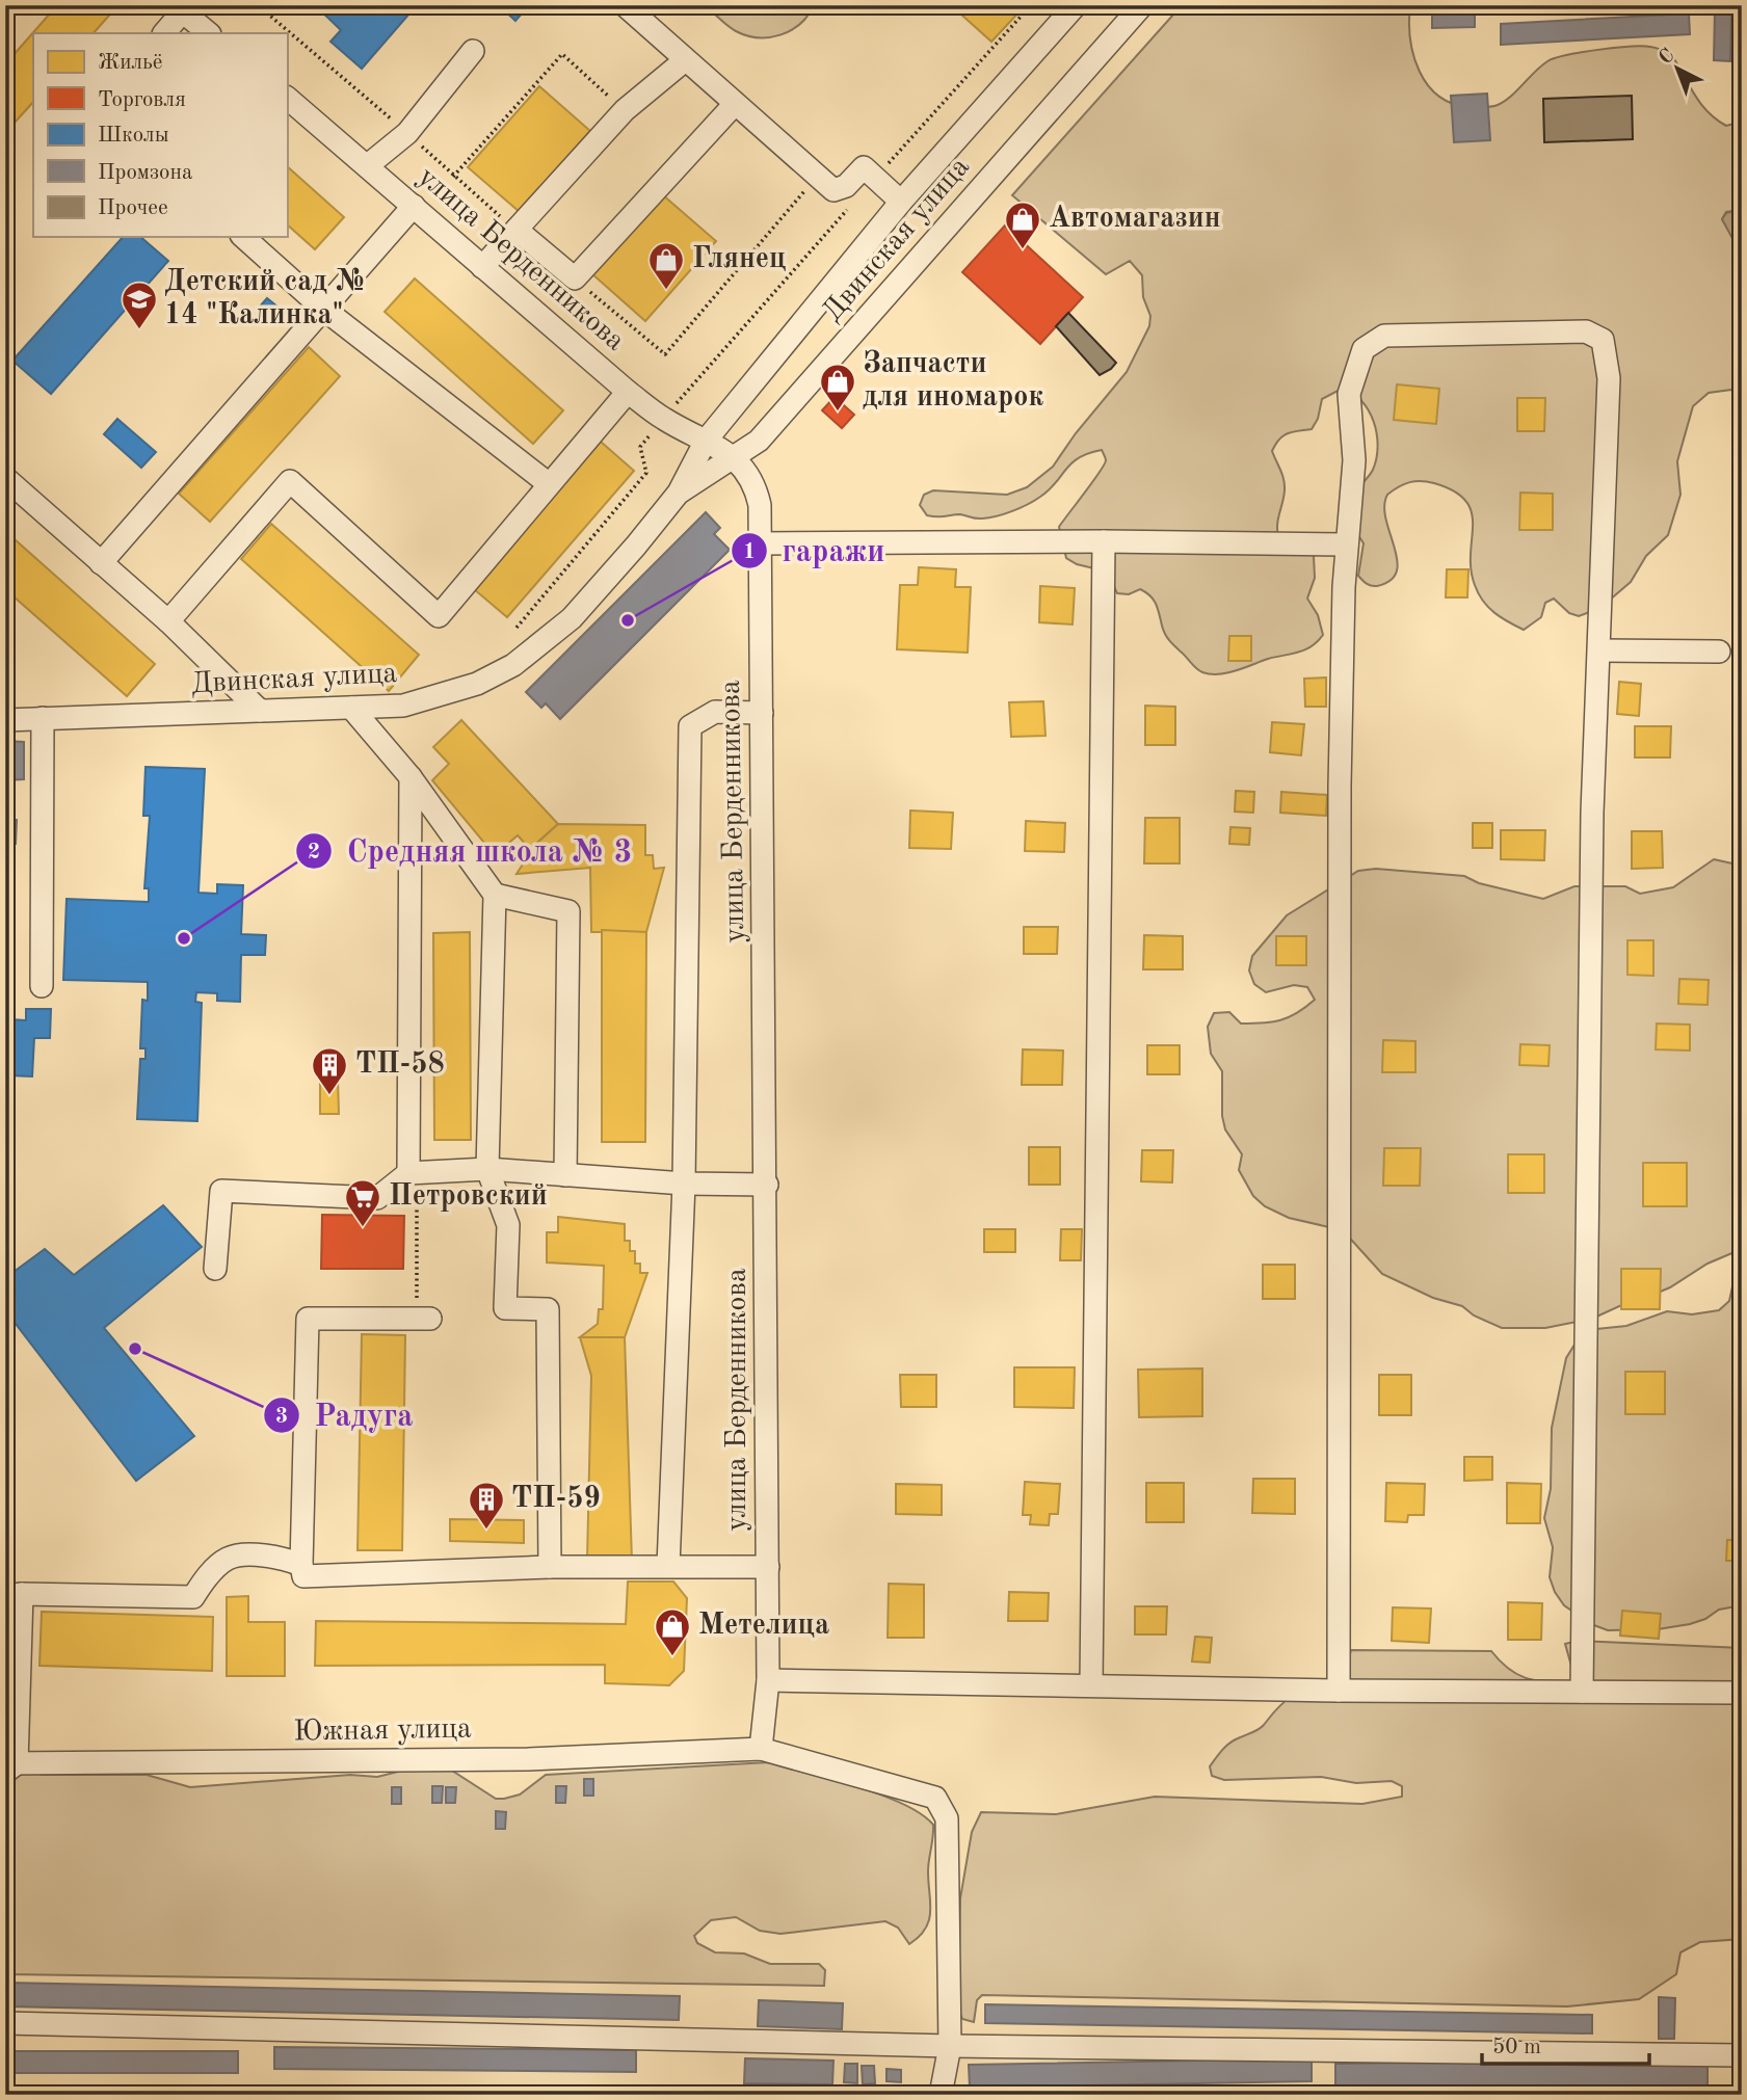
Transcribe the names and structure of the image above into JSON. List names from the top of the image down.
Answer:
{
  "streets": {
    "street": ["Двинская улица", "улица Берденникова", "Южная улица"]
  },
  "crossings": [
    ["Двинская улица", "улица Берденникова"],
    ["улица Берденникова", "Южная улица"]
  ],
  "places": {
    "shop": [
      "Автомагазин",
      "Глянец",
      "Запчасти для иномарок",
      "Метелица"
    ],
    "school or university": ["Детский сад № 14 \"Калинка\""],
    "other": ["гаражи", "Средняя школа № 3", "Радуга"],
    "building": ["ТП-58", "ТП-59"],
    "supermarket": ["Петровский"]
  },
  "legend": [
    "Жильё",
    "Торговля",
    "Школы",
    "Промзона",
    "Прочее"
  ],
  "scale_bar": "50 m",
  "north": "top left"
}
